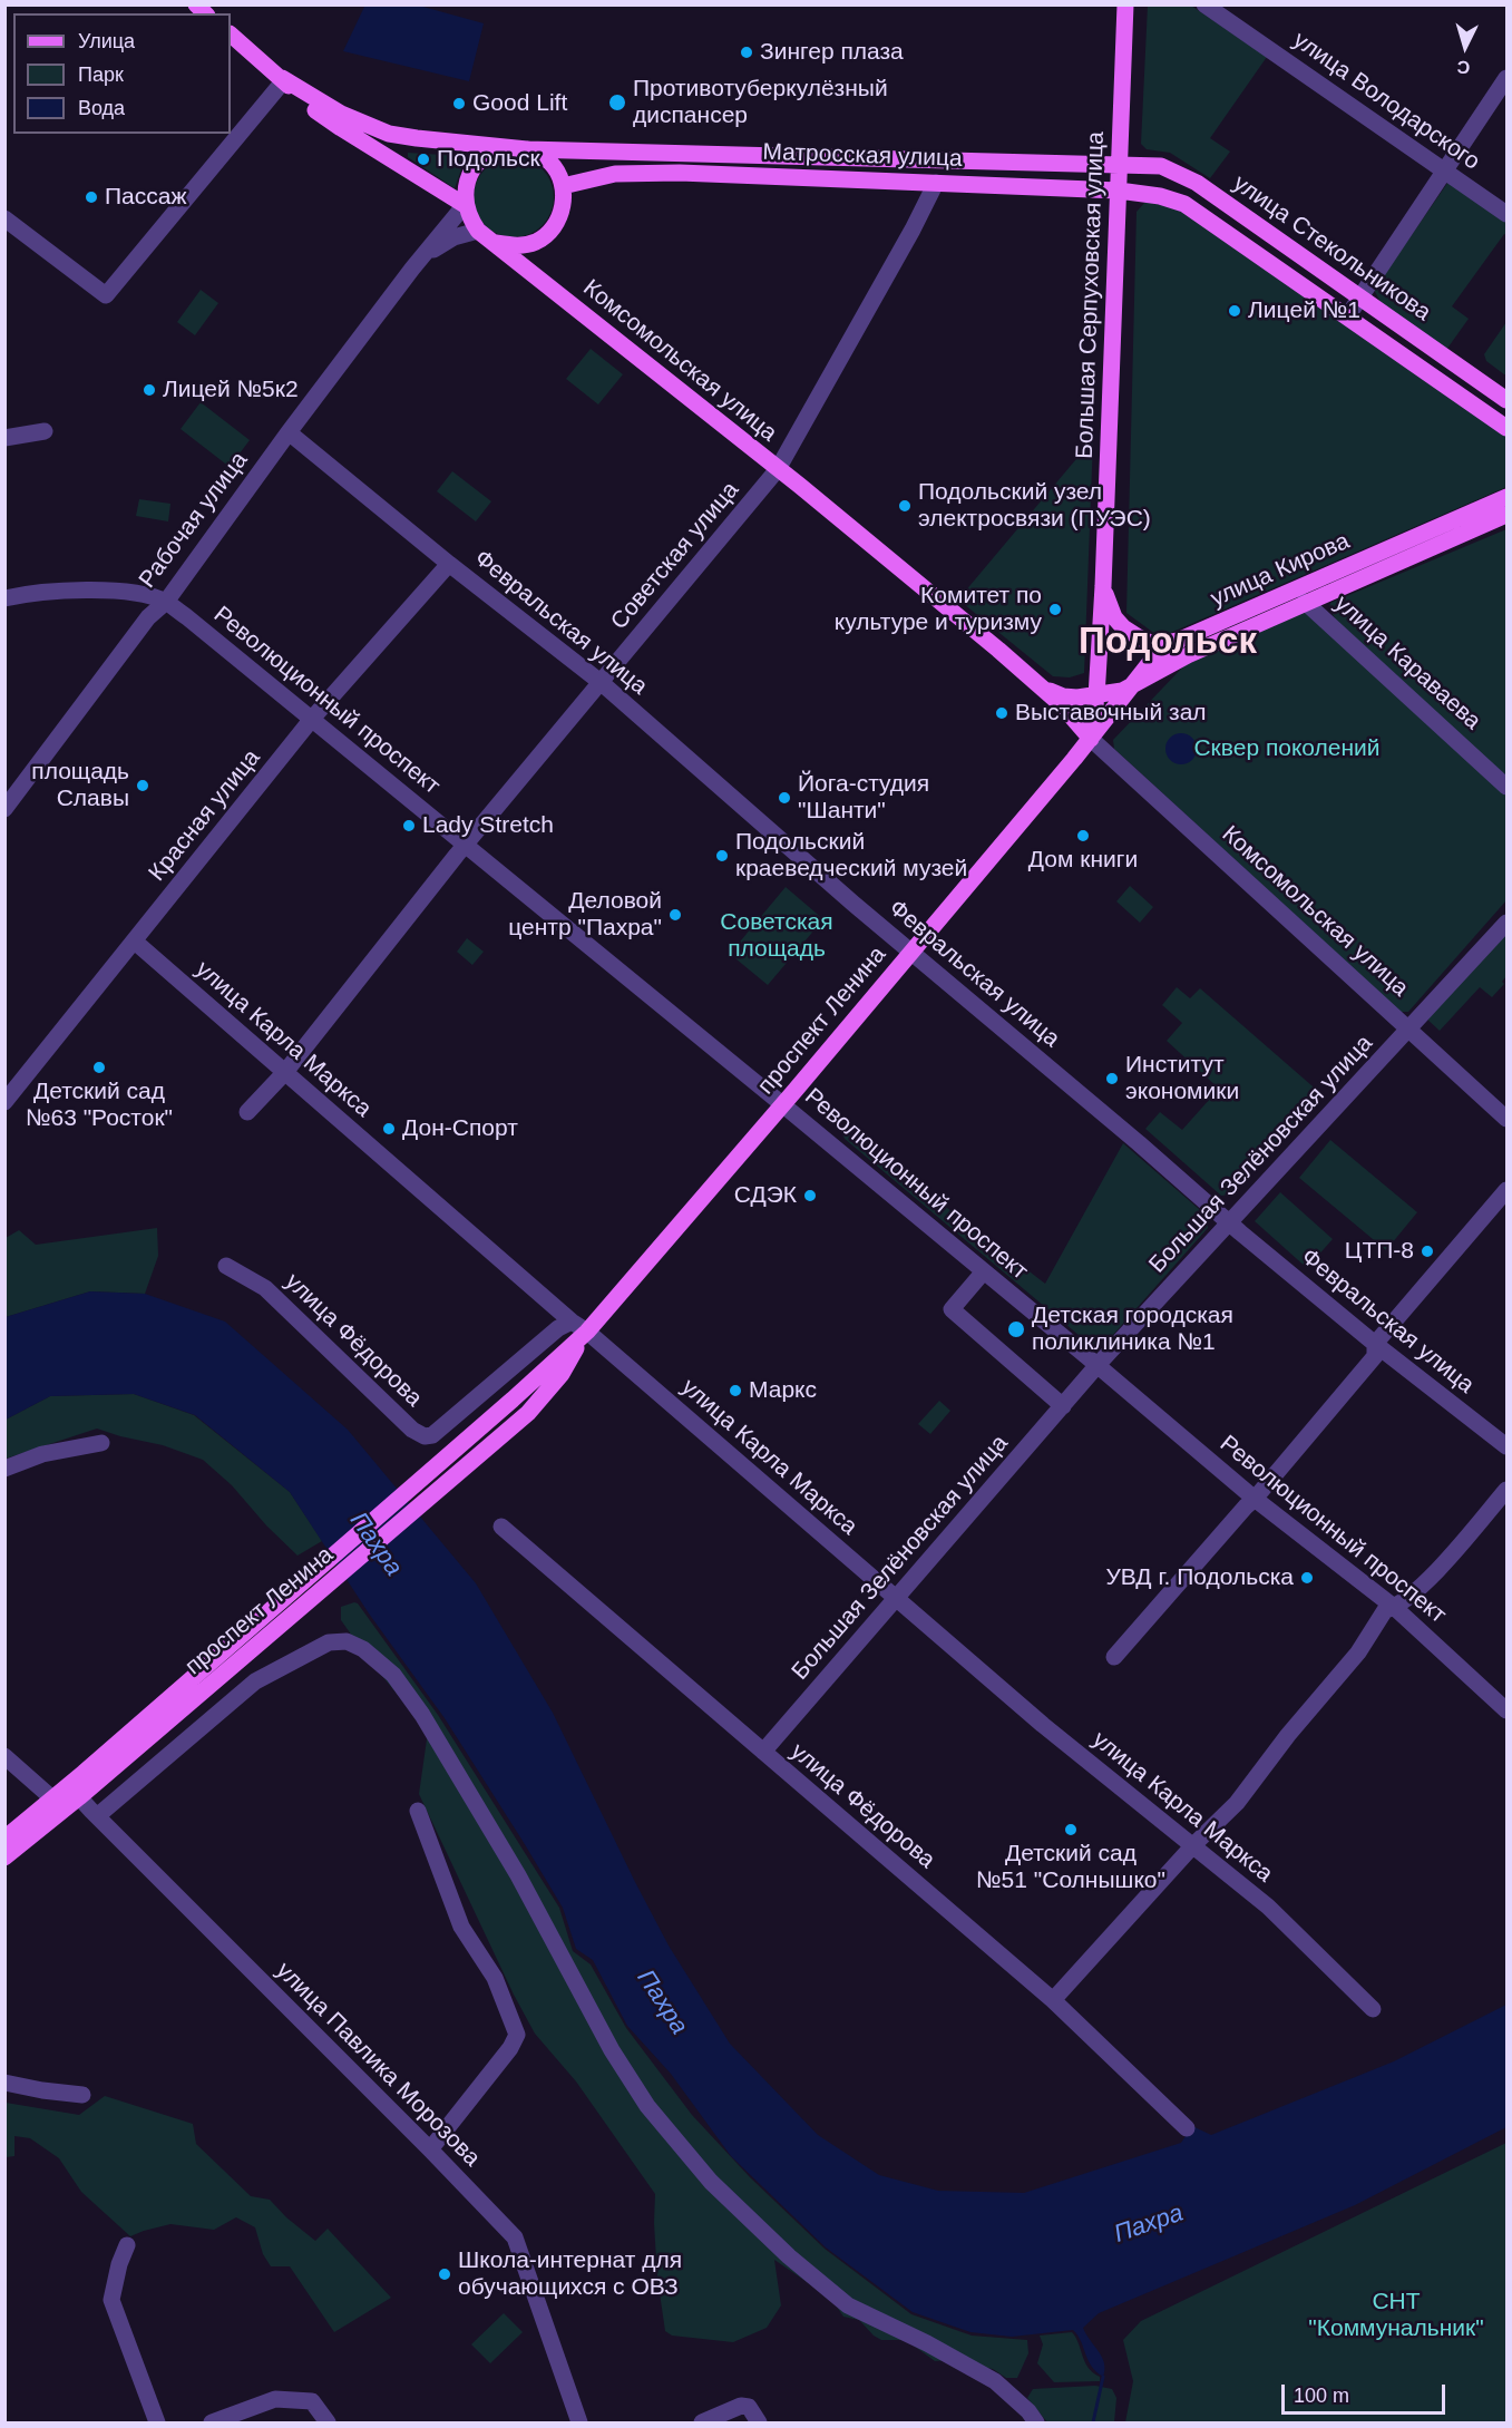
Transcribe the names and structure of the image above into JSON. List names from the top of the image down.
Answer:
{
  "streets": {
    "main road": [
      "Матросская улица",
      "улица Стекольникова",
      "Большая Серпуховская улица",
      "Комсомольская улица",
      "улица Кирова",
      "проспект Ленина"
    ],
    "street": [
      "улица Володарского",
      "Рабочая улица",
      "Советская улица",
      "Февральская улица",
      "улица Караваева",
      "Революционный проспект",
      "Красная улица",
      "улица Карла Маркса",
      "Большая Зелёновская улица",
      "улица Фёдорова",
      "улица Павлика Морозова"
    ]
  },
  "crossings": [
    ["Матросская улица", "улица Стекольникова"],
    ["Матросская улица", "Большая Серпуховская улица"],
    ["Матросская улица", "Комсомольская улица"],
    ["Матросская улица", "Рабочая улица"],
    ["Матросская улица", "Советская улица"],
    ["улица Стекольникова", "Большая Серпуховская улица"],
    ["Большая Серпуховская улица", "Комсомольская улица"],
    ["Большая Серпуховская улица", "проспект Ленина"],
    ["Комсомольская улица", "Рабочая улица"],
    ["Комсомольская улица", "Советская улица"],
    ["Комсомольская улица", "проспект Ленина"],
    ["Комсомольская улица", "Большая Зелёновская улица"],
    ["Рабочая улица", "Февральская улица"],
    ["Рабочая улица", "Революционный проспект"],
    ["Советская улица", "Февральская улица"],
    ["Советская улица", "Революционный проспект"],
    ["Советская улица", "улица Карла Маркса"],
    ["улица Кирова", "улица Караваева"],
    ["улица Кирова", "проспект Ленина"],
    ["Февральская улица", "Красная улица"],
    ["Февральская улица", "проспект Ленина"],
    ["Февральская улица", "Большая Зелёновская улица"],
    ["Революционный проспект", "Красная улица"],
    ["Революционный проспект", "проспект Ленина"],
    ["Революционный проспект", "Большая Зелёновская улица"],
    ["Красная улица", "улица Карла Маркса"],
    ["проспект Ленина", "улица Карла Маркса"],
    ["проспект Ленина", "улица Павлика Морозова"],
    ["улица Карла Маркса", "Большая Зелёновская улица"],
    ["улица Карла Маркса", "улица Фёдорова"],
    ["Большая Зелёновская улица", "улица Фёдорова"]
  ],
  "districts": ["Подольск"],
  "water": ["Пахра"],
  "parks": ["Сквер поколений", "Советская площадь", "СНТ \"Коммунальник\""],
  "places": [
    "Зингер плаза",
    "Противотуберкулёзный диспансер",
    "Good Lift",
    "Подольск",
    "Пассаж",
    "Лицeй №1",
    "Лицей №5к2",
    "Подольский узел электросвязи (ПУЭС)",
    "Комитет по культуре и туризму",
    "Выставочный зал",
    "площадь Славы",
    "Йога-студия \"Шанти\"",
    "Lady Stretch",
    "Дом книги",
    "Подольский краеведческий музей",
    "Деловой центр \"Пахра\"",
    "Детский сад №63 \"Росток\"",
    "Институт экономики",
    "Дон-Спорт",
    "СДЭК",
    "ЦТП-8",
    "Детская городская поликлиника №1",
    "Маркс",
    "УВД г. Подольска",
    "Детский сад №51 \"Солнышко\"",
    "Школа-интернат для обучающихся с ОВЗ"
  ],
  "legend": ["Улица", "Парк", "Вода"],
  "scale_bar": "100 m",
  "north": "bottom"
}
